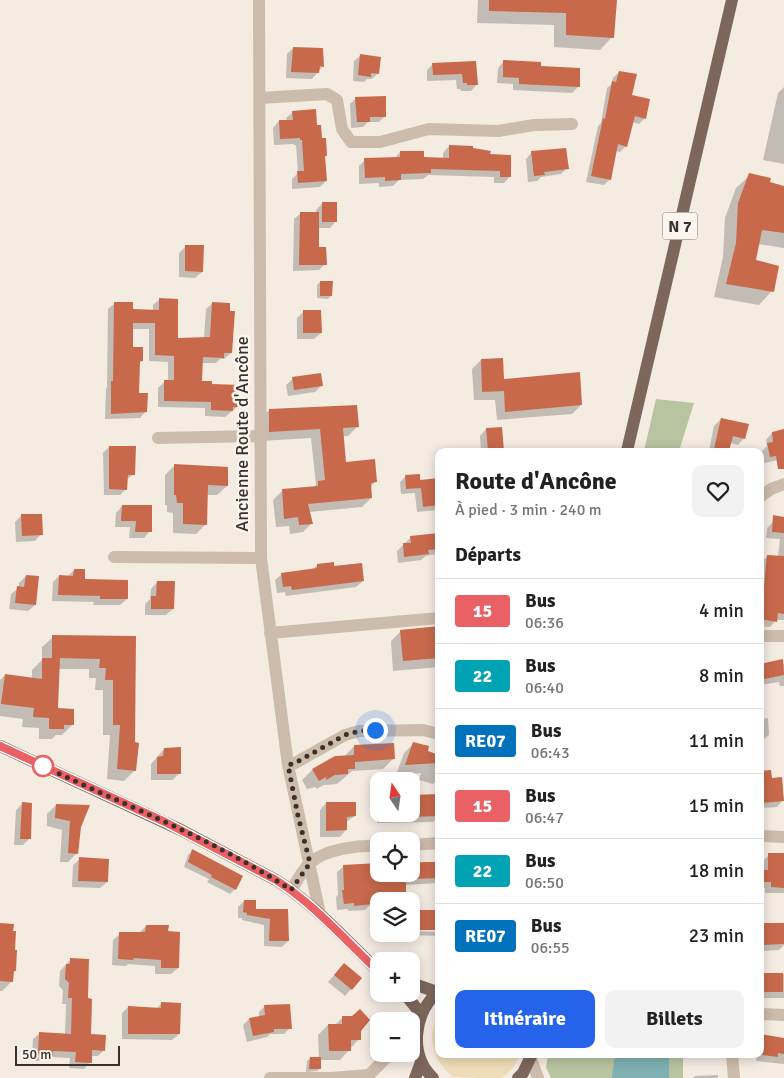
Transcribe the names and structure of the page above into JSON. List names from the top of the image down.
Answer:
{
  "streets": {
    "main road": ["N 7"],
    "street": ["Ancienne Route d'Ancône"]
  },
  "lines": ["bus line 15"],
  "scale_bar": "50 m",
  "north": "top",
  "page": {
    "heading": [
      ["Route d'Ancône", "À pied · 3 min · 240 m"],
      "Départs"
    ],
    "list": [
      {
        "mark": "15",
        "name": "Bus",
        "note": "06:36",
        "value": "4 min"
      },
      {
        "mark": "22",
        "name": "Bus",
        "note": "06:40",
        "value": "8 min"
      },
      {
        "mark": "RE07",
        "name": "Bus",
        "note": "06:43",
        "value": "11 min"
      },
      {
        "mark": "15",
        "name": "Bus",
        "note": "06:47",
        "value": "15 min"
      },
      {
        "mark": "22",
        "name": "Bus",
        "note": "06:50",
        "value": "18 min"
      },
      {
        "mark": "RE07",
        "name": "Bus",
        "note": "06:55",
        "value": "23 min"
      }
    ],
    "map_buttons": ["+", "−"],
    "buttons": ["Itinéraire", "Billets"],
    "scale": "50 m"
  }
}
